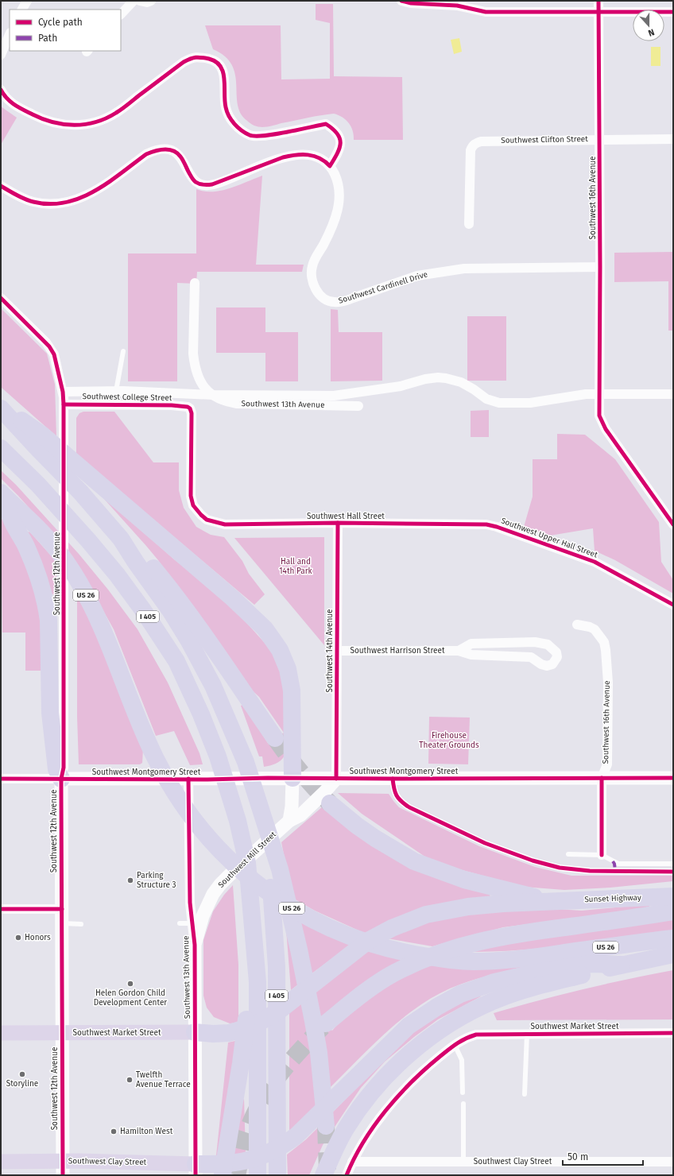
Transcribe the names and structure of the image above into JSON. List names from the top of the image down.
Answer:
{
  "streets": {
    "highway": ["US 26", "I 405", "Sunset Highway"],
    "main road": [
      "Southwest 13th Avenue",
      "Southwest 12th Avenue",
      "Southwest Montgomery Street",
      "Southwest Mill Street",
      "Southwest Market Street",
      "Southwest Clay Street"
    ],
    "street": [
      "Southwest Clifton Street",
      "Southwest 16th Avenue",
      "Southwest Cardinell Drive",
      "Southwest College Street",
      "Southwest Hall Street",
      "Southwest Upper Hall Street",
      "Southwest 14th Avenue",
      "Southwest Harrison Street"
    ]
  },
  "crossings": [
    ["Southwest Clifton Street", "Southwest 16th Avenue"],
    ["Southwest 16th Avenue", "Southwest Cardinell Drive"],
    ["Southwest 16th Avenue", "Southwest College Street"],
    ["Southwest 16th Avenue", "Southwest Montgomery Street"],
    ["Southwest College Street", "Southwest 13th Avenue"],
    ["Southwest College Street", "Southwest Hall Street"],
    ["Southwest College Street", "Southwest 12th Avenue"],
    ["Southwest 13th Avenue", "Southwest Montgomery Street"],
    ["Southwest 13th Avenue", "Southwest Mill Street"],
    ["Southwest 13th Avenue", "Southwest Market Street"],
    ["Southwest 13th Avenue", "Southwest Clay Street"],
    ["Southwest Hall Street", "Southwest Upper Hall Street"],
    ["Southwest Hall Street", "Southwest 14th Avenue"],
    ["Southwest 12th Avenue", "Southwest Montgomery Street"],
    ["Southwest 12th Avenue", "Southwest Market Street"],
    ["Southwest 12th Avenue", "Southwest Clay Street"],
    ["Southwest 14th Avenue", "Southwest Harrison Street"],
    ["Southwest 14th Avenue", "Southwest Montgomery Street"],
    ["Southwest 14th Avenue", "Southwest Mill Street"],
    ["Southwest Montgomery Street", "Southwest Mill Street"]
  ],
  "parks": ["Hall and 14th Park", "Firehouse Theater Grounds"],
  "places": [
    "Parking Structure 3",
    "Honors",
    "Helen Gordon Child Development Center",
    "Storyline",
    "Twelfth Avenue Terrace",
    "Hamilton West"
  ],
  "legend": ["Cycle path", "Path"],
  "scale_bar": "50 m",
  "north": "bottom"
}
